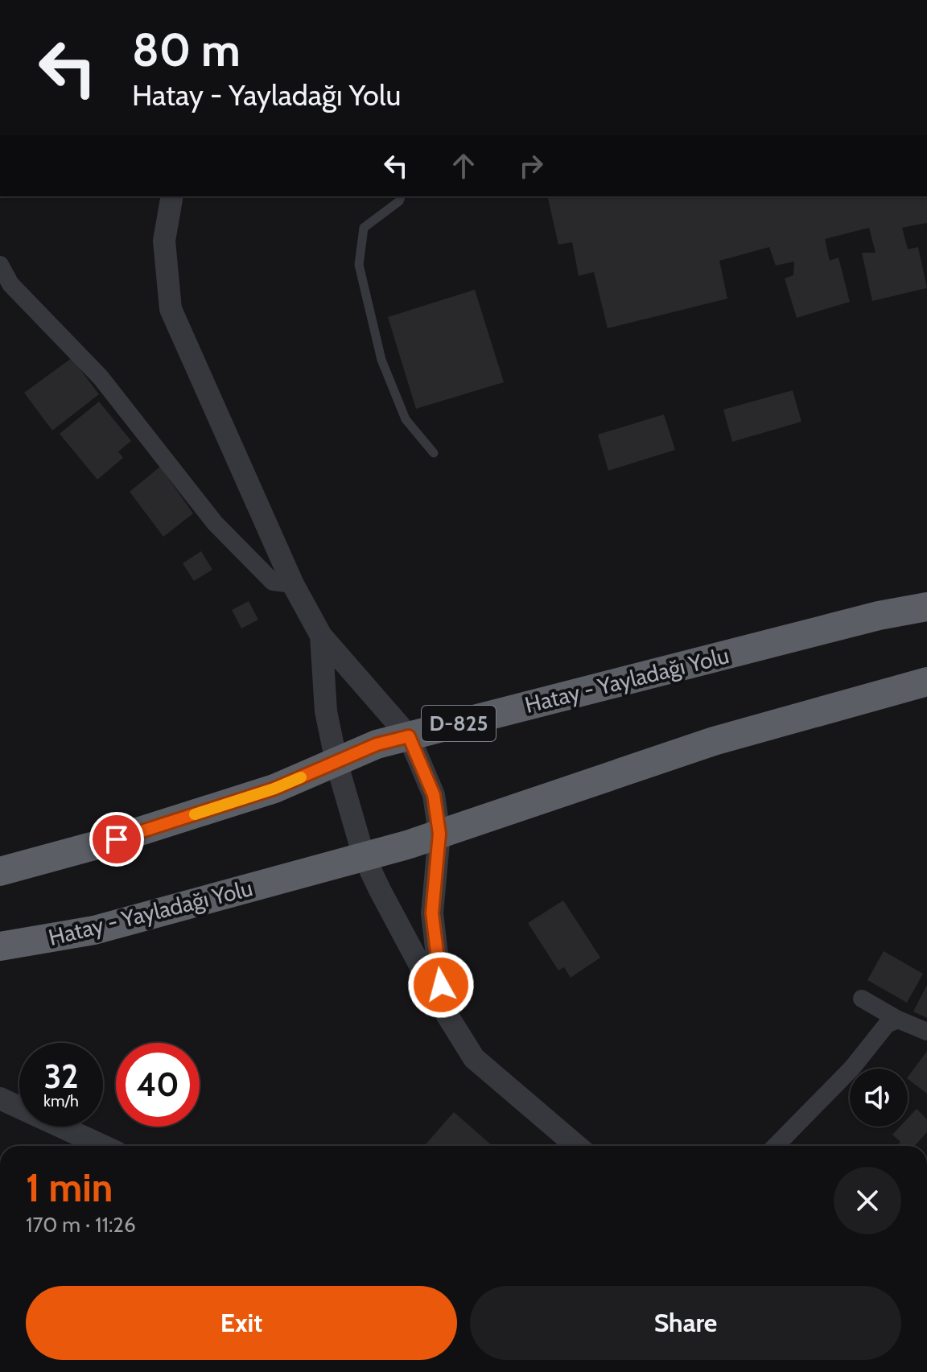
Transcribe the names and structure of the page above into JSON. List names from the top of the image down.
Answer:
{
  "streets": {
    "highway": ["Hatay - Yayladağı Yolu", "D-825"]
  },
  "page": {
    "turn": ["80 m", "Hatay - Yayladağı Yolu"],
    "speed": "32 km/h",
    "limit": "40",
    "heading": ["1 min", "170 m · 11:26"],
    "buttons": ["Exit", "Share"]
  }
}
